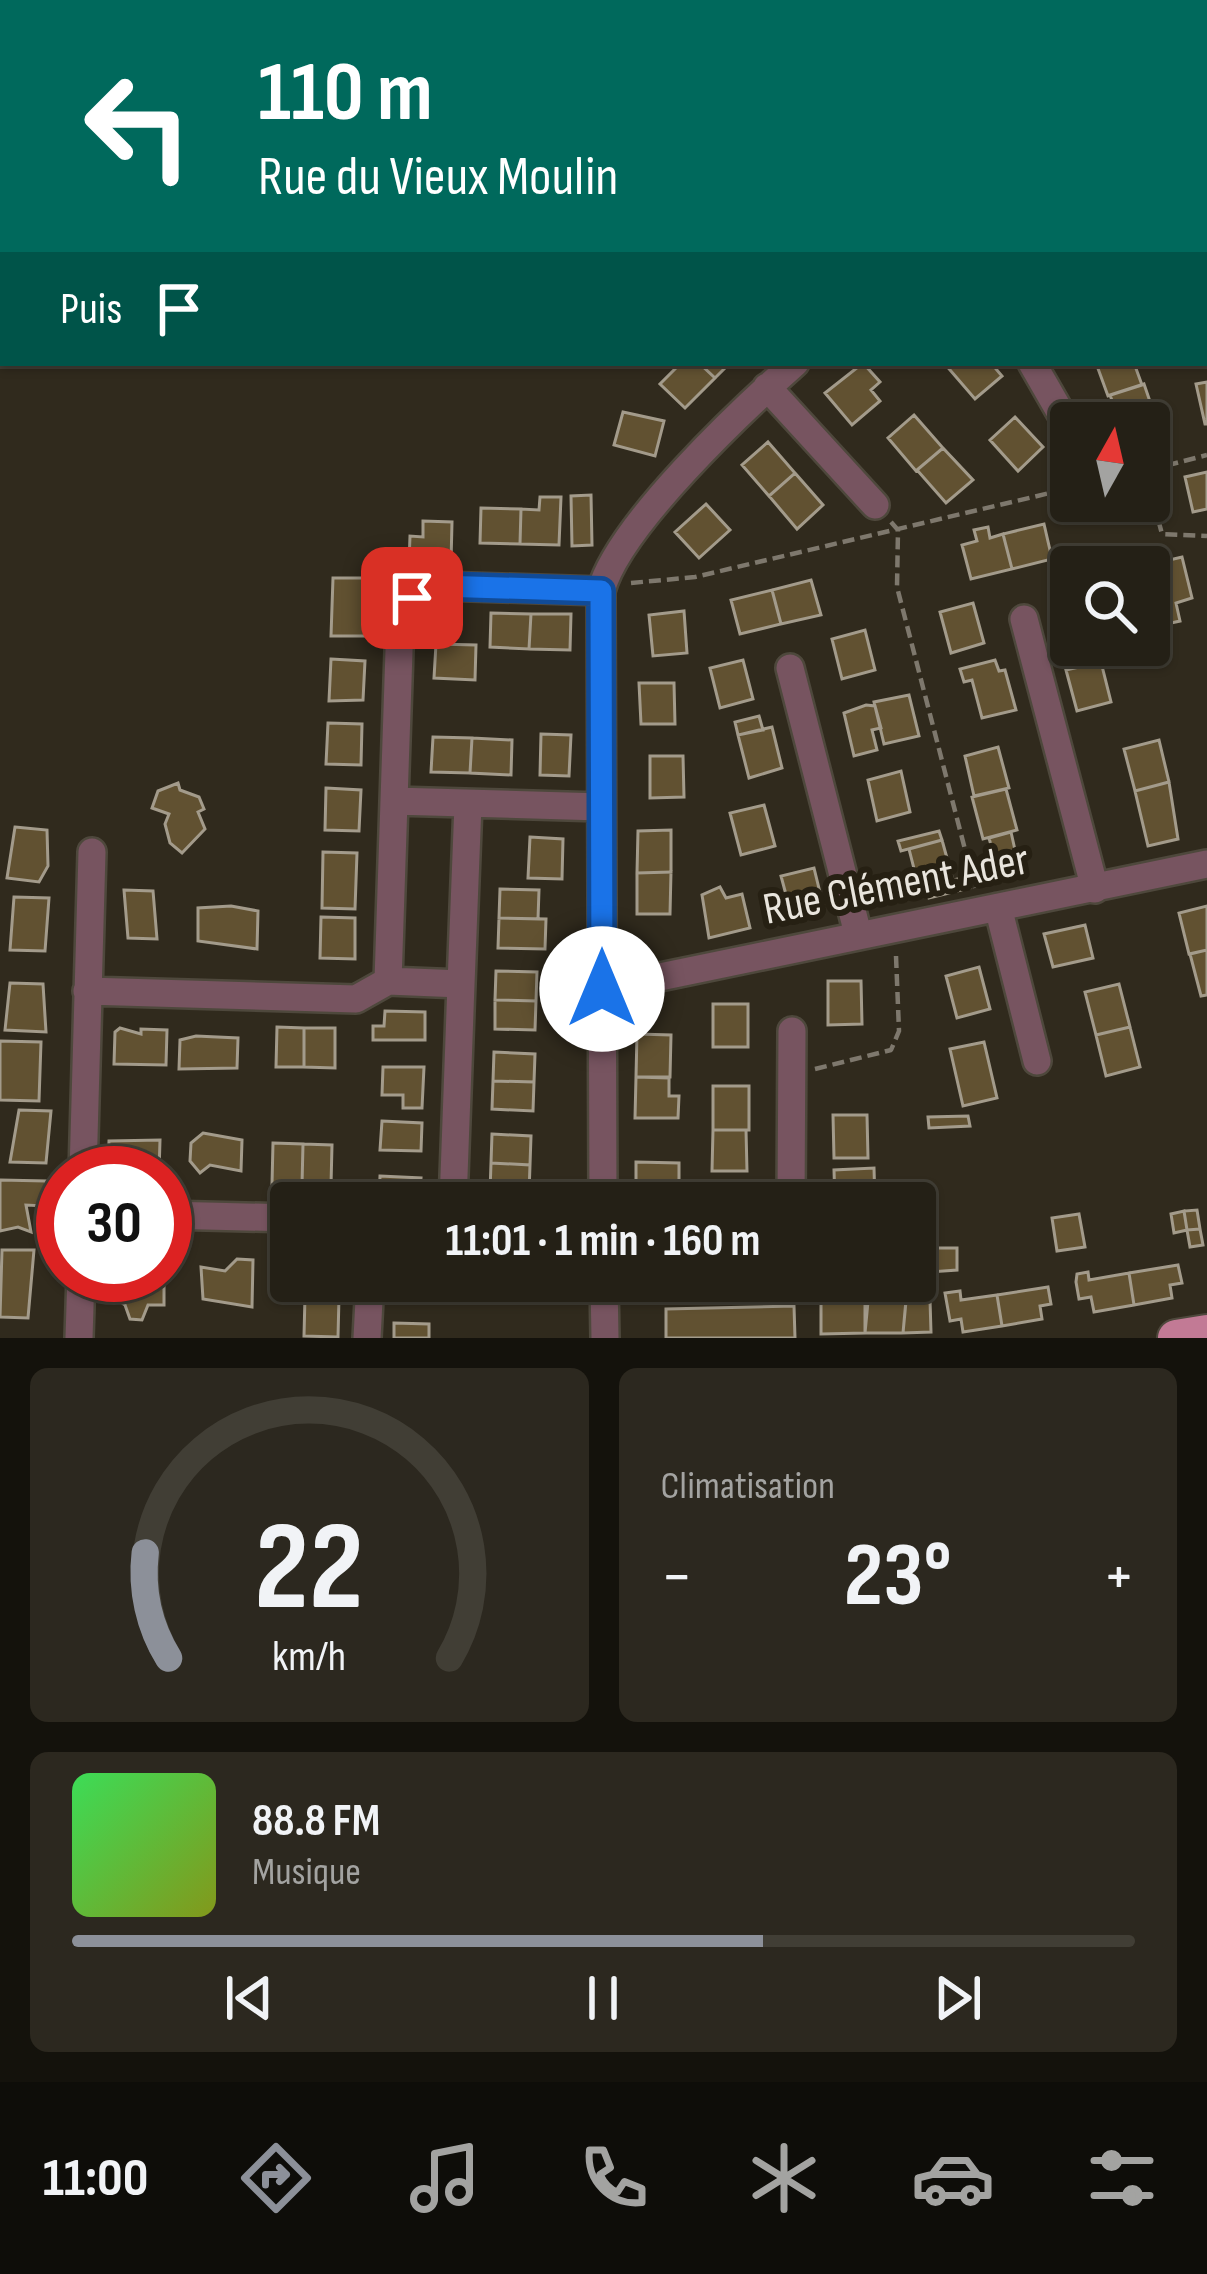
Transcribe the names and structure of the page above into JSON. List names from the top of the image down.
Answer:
{
  "streets": {
    "street": ["Rue Clément Ader"]
  },
  "north": "top",
  "page": {
    "turn": ["110 m", "Rue du Vieux Moulin"],
    "then": "Puis",
    "limit": "30",
    "trip": "11:01 · 1 min · 160 m",
    "tile": "Climatisation",
    "heat": ["−", "23°", "+"],
    "song": ["88.8 FM", "Musique"],
    "tabs": "11:00",
    "gauge": ["22", "km/h"]
  }
}
